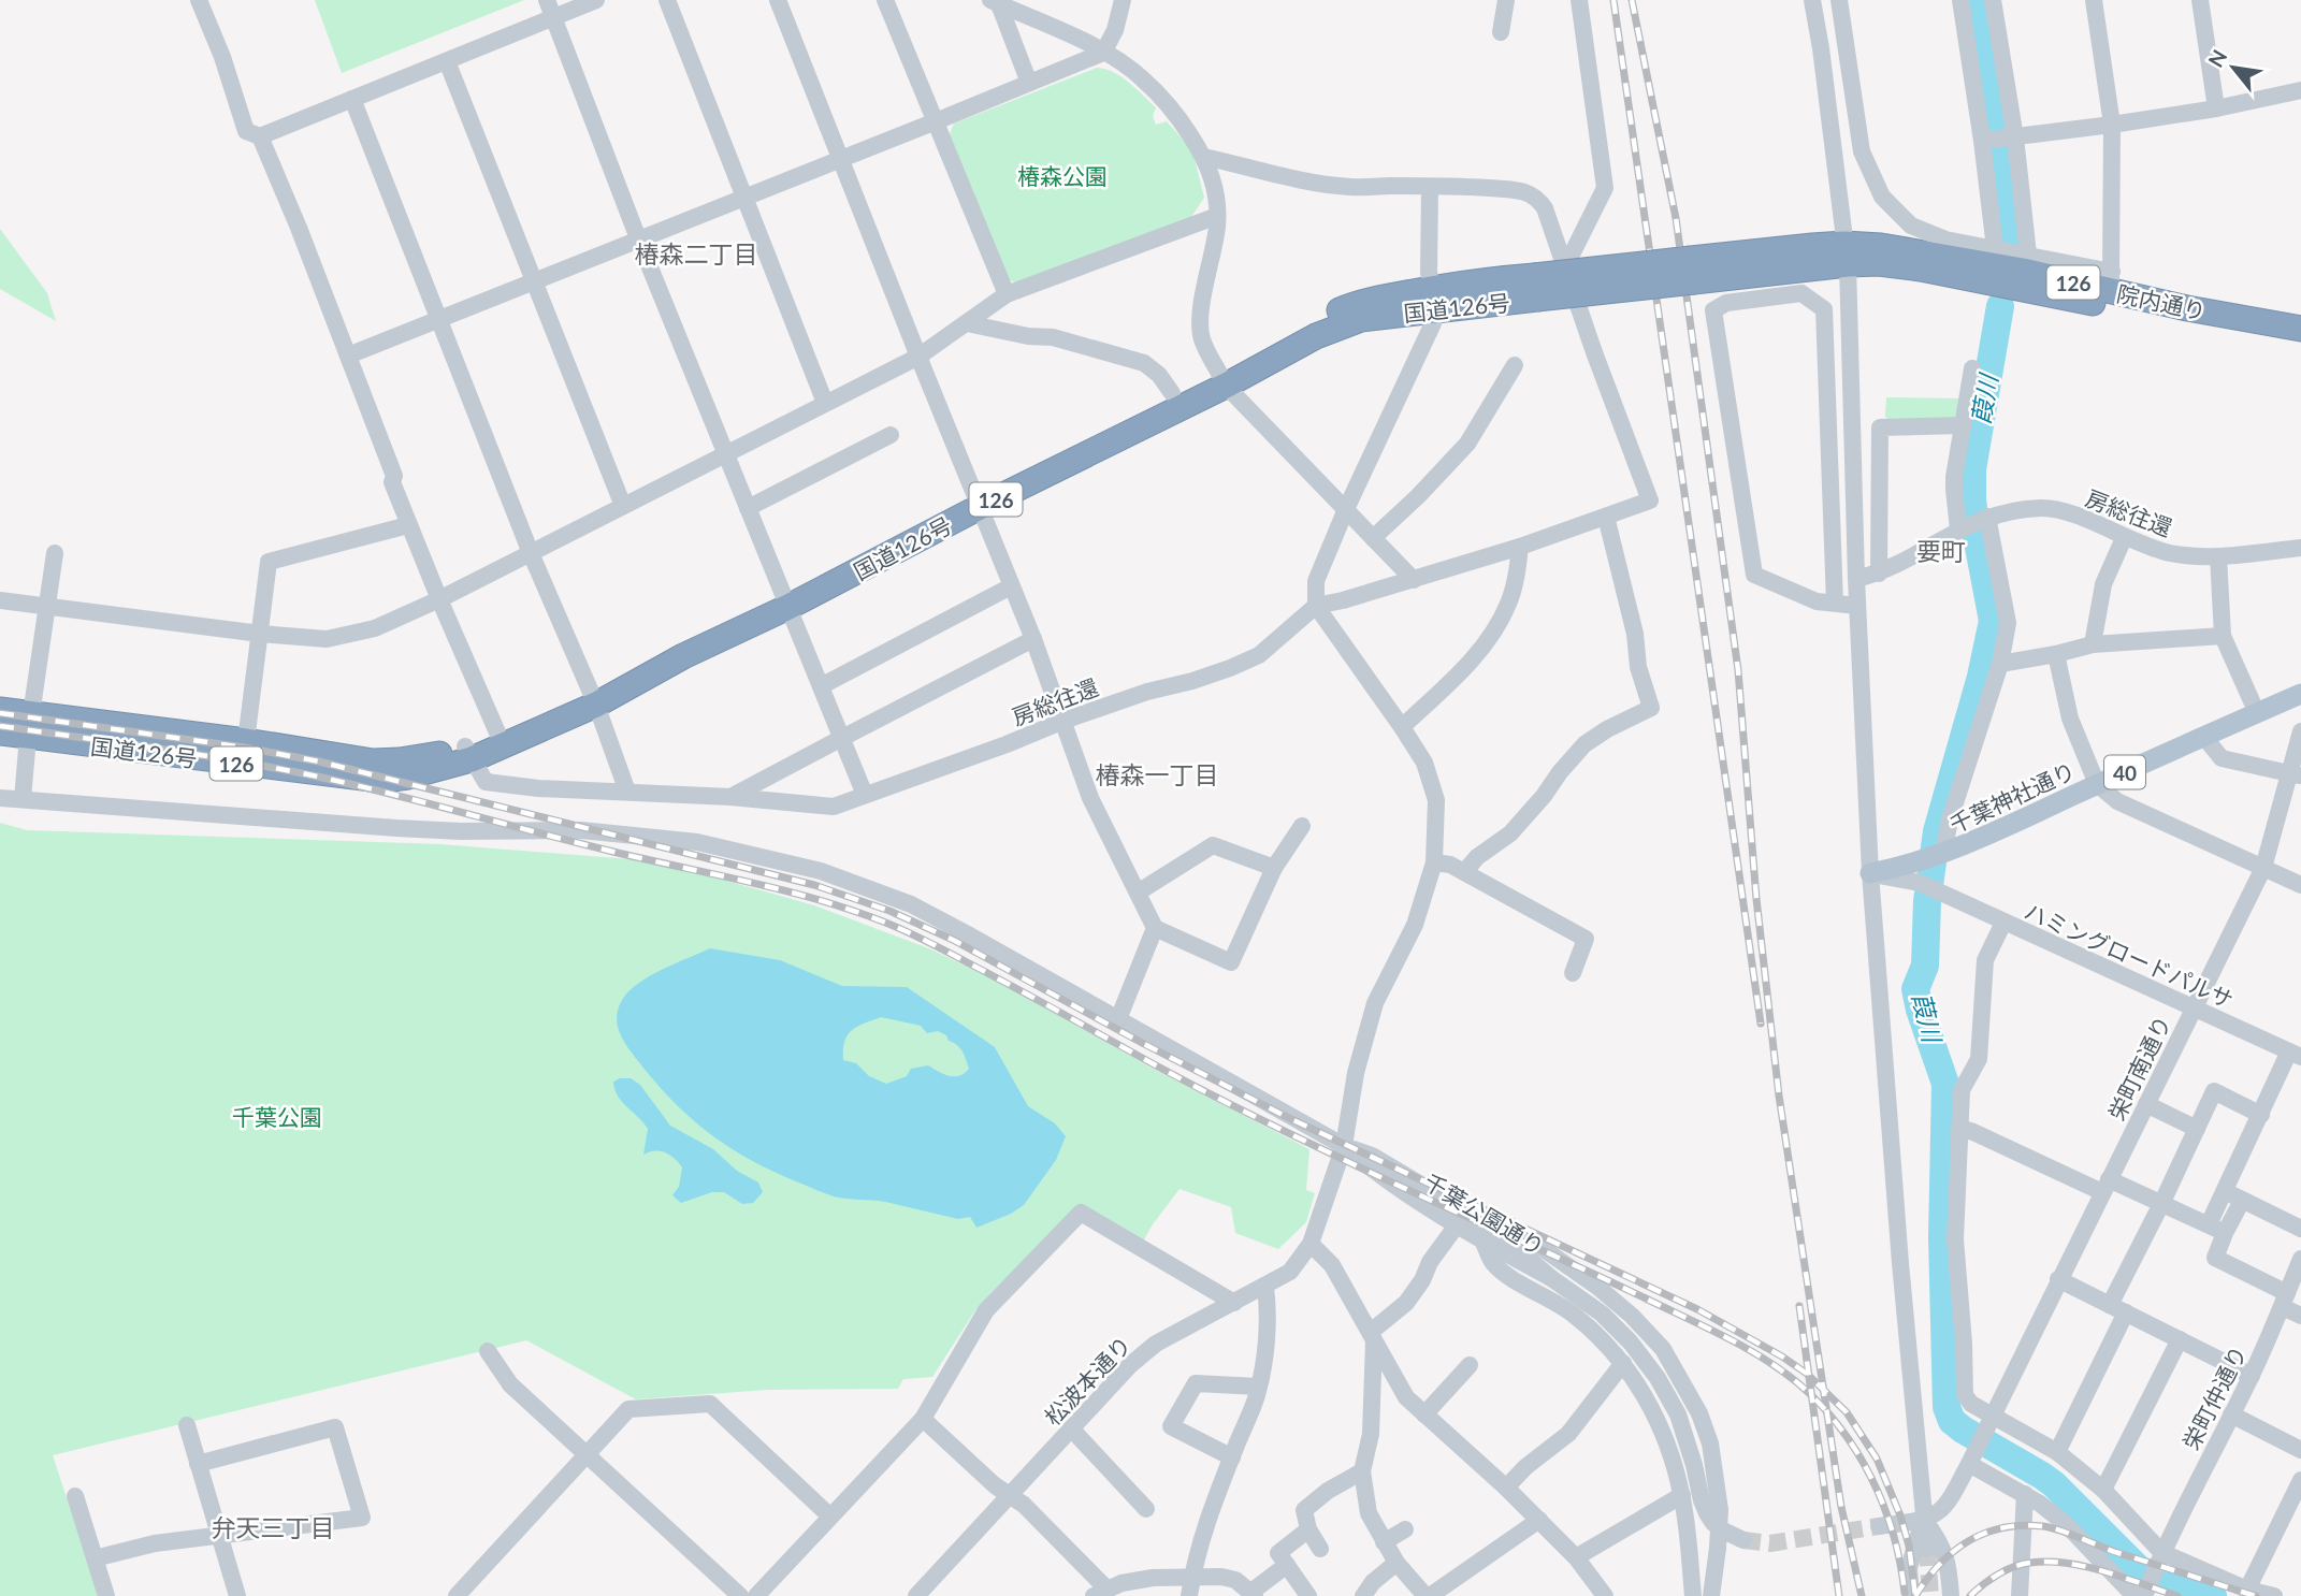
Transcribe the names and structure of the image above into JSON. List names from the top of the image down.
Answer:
{
  "streets": {
    "highway": ["126", "院内通り", "国道126号"],
    "main road": ["40", "千葉神社通り"],
    "street": [
      "房総往還",
      "ハミングロードパルサ",
      "栄町南通り",
      "千葉公園通り",
      "松波本通り",
      "栄町仲通り"
    ]
  },
  "crossings": [
    ["院内通り", "国道126号"],
    ["国道126号", "房総往還"],
    ["房総往還", "松波本通り"],
    ["40", "千葉神社通り"],
    ["40", "ハミングロードパルサ"],
    ["ハミングロードパルサ", "栄町南通り"],
    ["千葉公園通り", "松波本通り"]
  ],
  "districts": [
    "椿森二丁目",
    "要町",
    "椿森一丁目",
    "弁天三丁目"
  ],
  "water": ["葭川"],
  "parks": ["椿森公園", "千葉公園"],
  "north": "top left"
}
